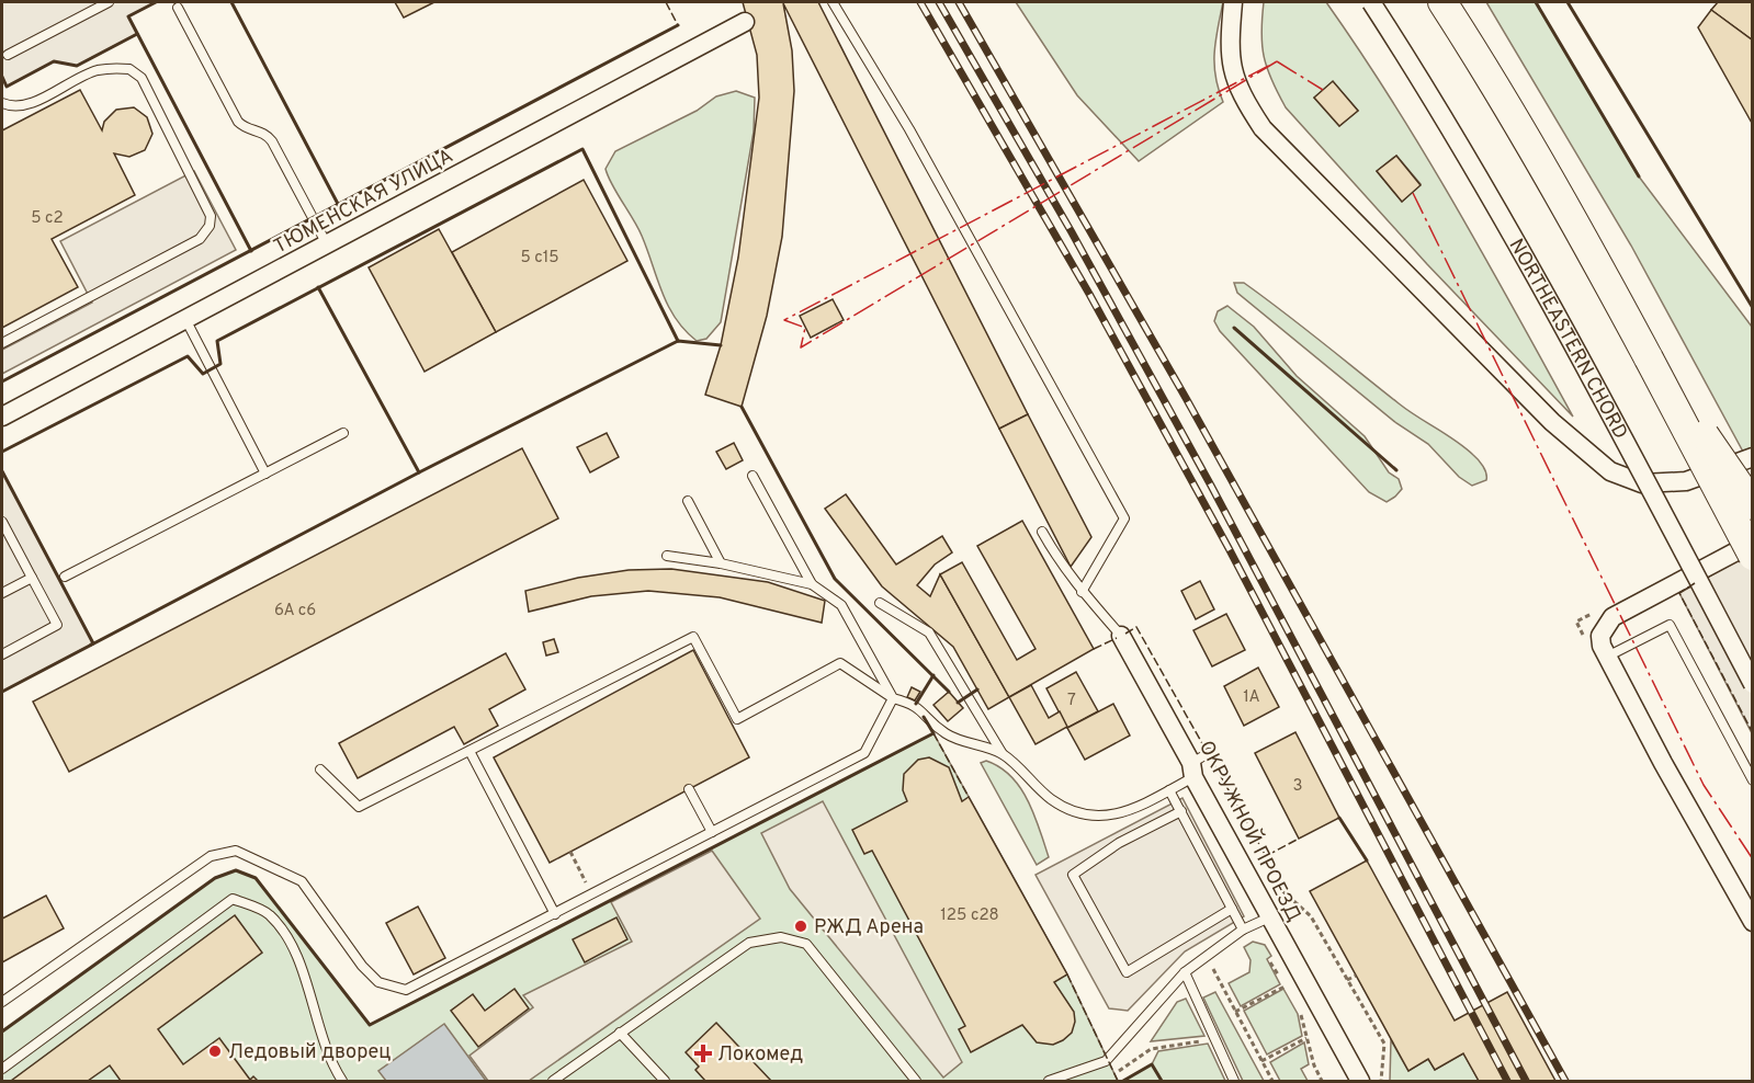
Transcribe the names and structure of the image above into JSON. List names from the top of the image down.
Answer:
{
  "streets": {
    "street": ["ТЮМЕНСКАЯ УЛИЦА", "NORTHEASTERN CHORD", "ОКРУЖНОЙ ПРОЕЗД"]
  },
  "places": {
    "other": ["РЖД Арена", "Ледовый дворец"],
    "health": ["Локомед"]
  },
  "house_numbers": [
    "5 с2",
    "5 с15",
    "6А с6",
    "1А",
    "7",
    "3",
    "125 с28"
  ]
}
